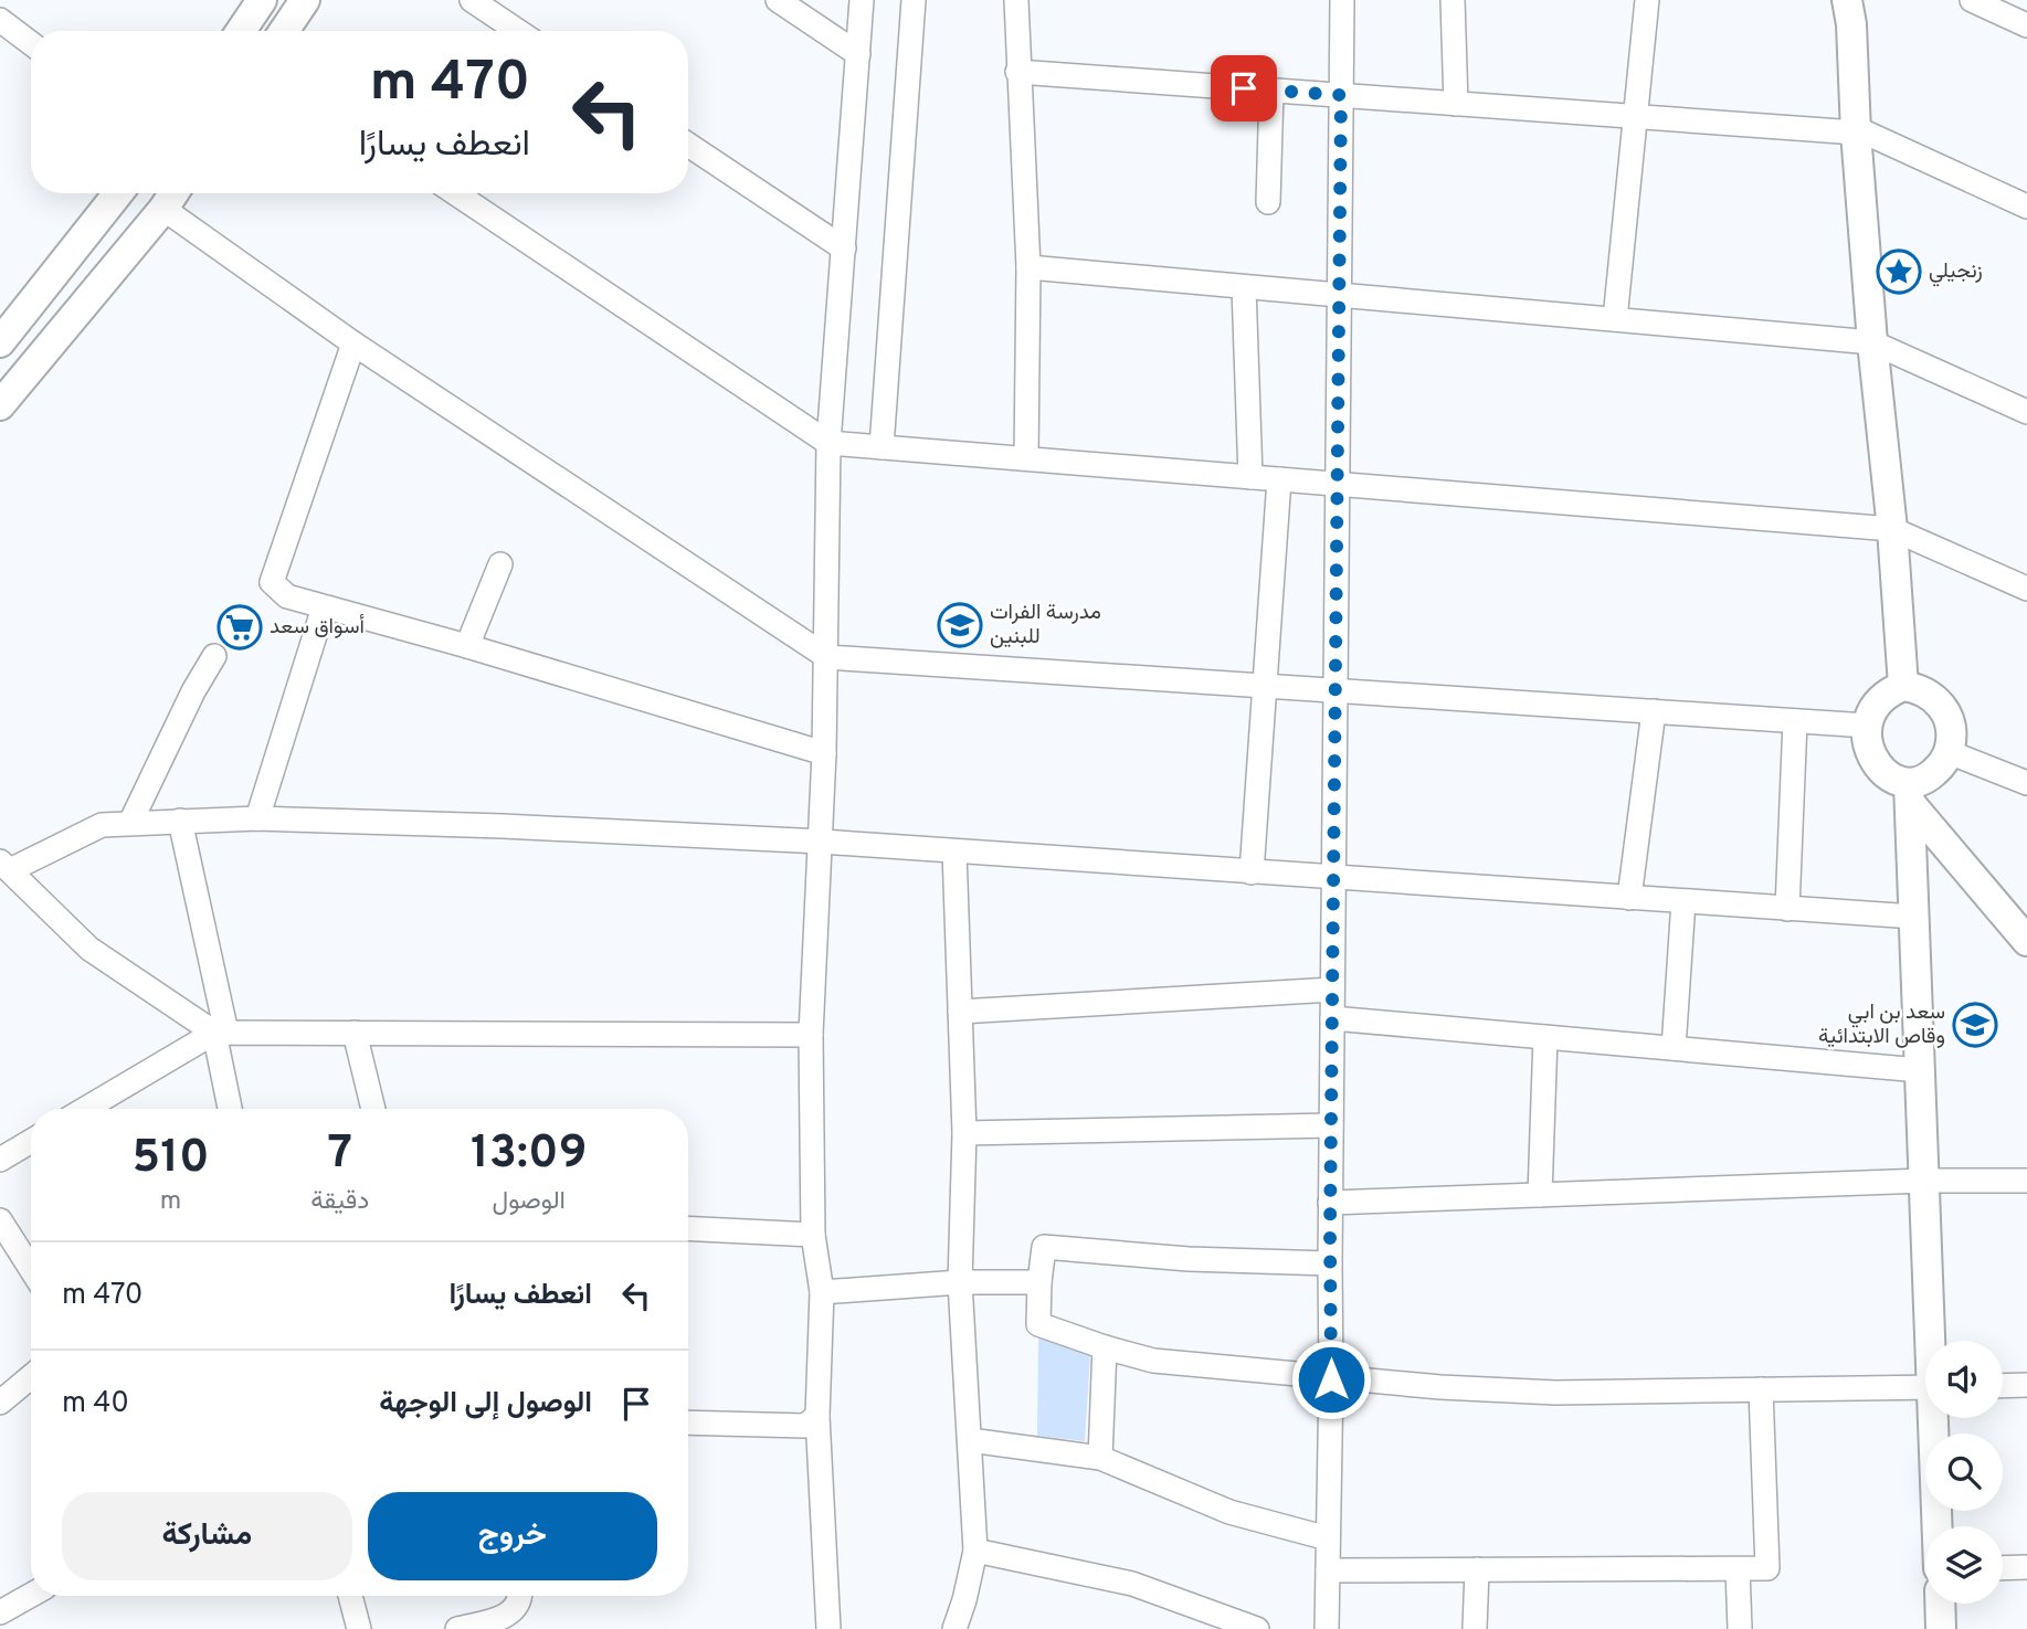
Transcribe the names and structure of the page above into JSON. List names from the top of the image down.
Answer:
{
  "places": {
    "place": ["زنجيلي"],
    "school or university": ["مدرسة الفرات للبنين", "سعد بن ابي وقاص الابتدائية"],
    "supermarket": ["أسواق سعد"]
  },
  "page": {
    "turn": ["470 m", "انعطف يسارًا"],
    "eta": [
      "13:09",
      "الوصول",
      "7",
      "دقيقة",
      "510",
      "m"
    ],
    "list": [
      {
        "name": "انعطف يسارًا",
        "value": "470 m"
      },
      {
        "name": "الوصول إلى الوجهة",
        "value": "40 m"
      }
    ],
    "buttons": ["خروج", "مشاركة"]
  }
}
